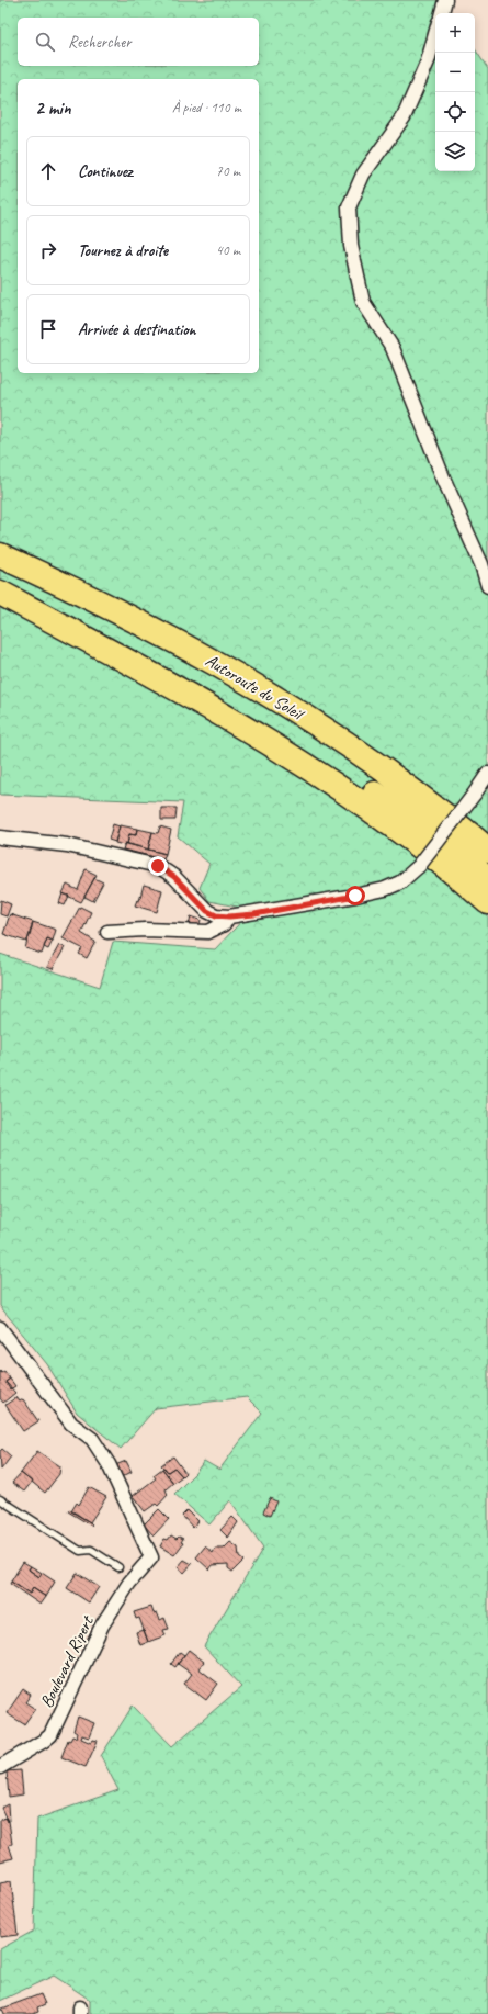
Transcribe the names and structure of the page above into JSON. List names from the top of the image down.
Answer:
{
  "streets": {
    "highway": ["Autoroute du Soleil"],
    "street": ["Boulevard Ripert"]
  },
  "page": {
    "map_buttons": ["+", "−"],
    "search": "Rechercher",
    "heading": ["2 min", "À pied · 110 m"],
    "list": [
      ["Continuez", "70 m"],
      ["Tournez à droite", "40 m"],
      "Arrivée à destination"
    ]
  }
}
